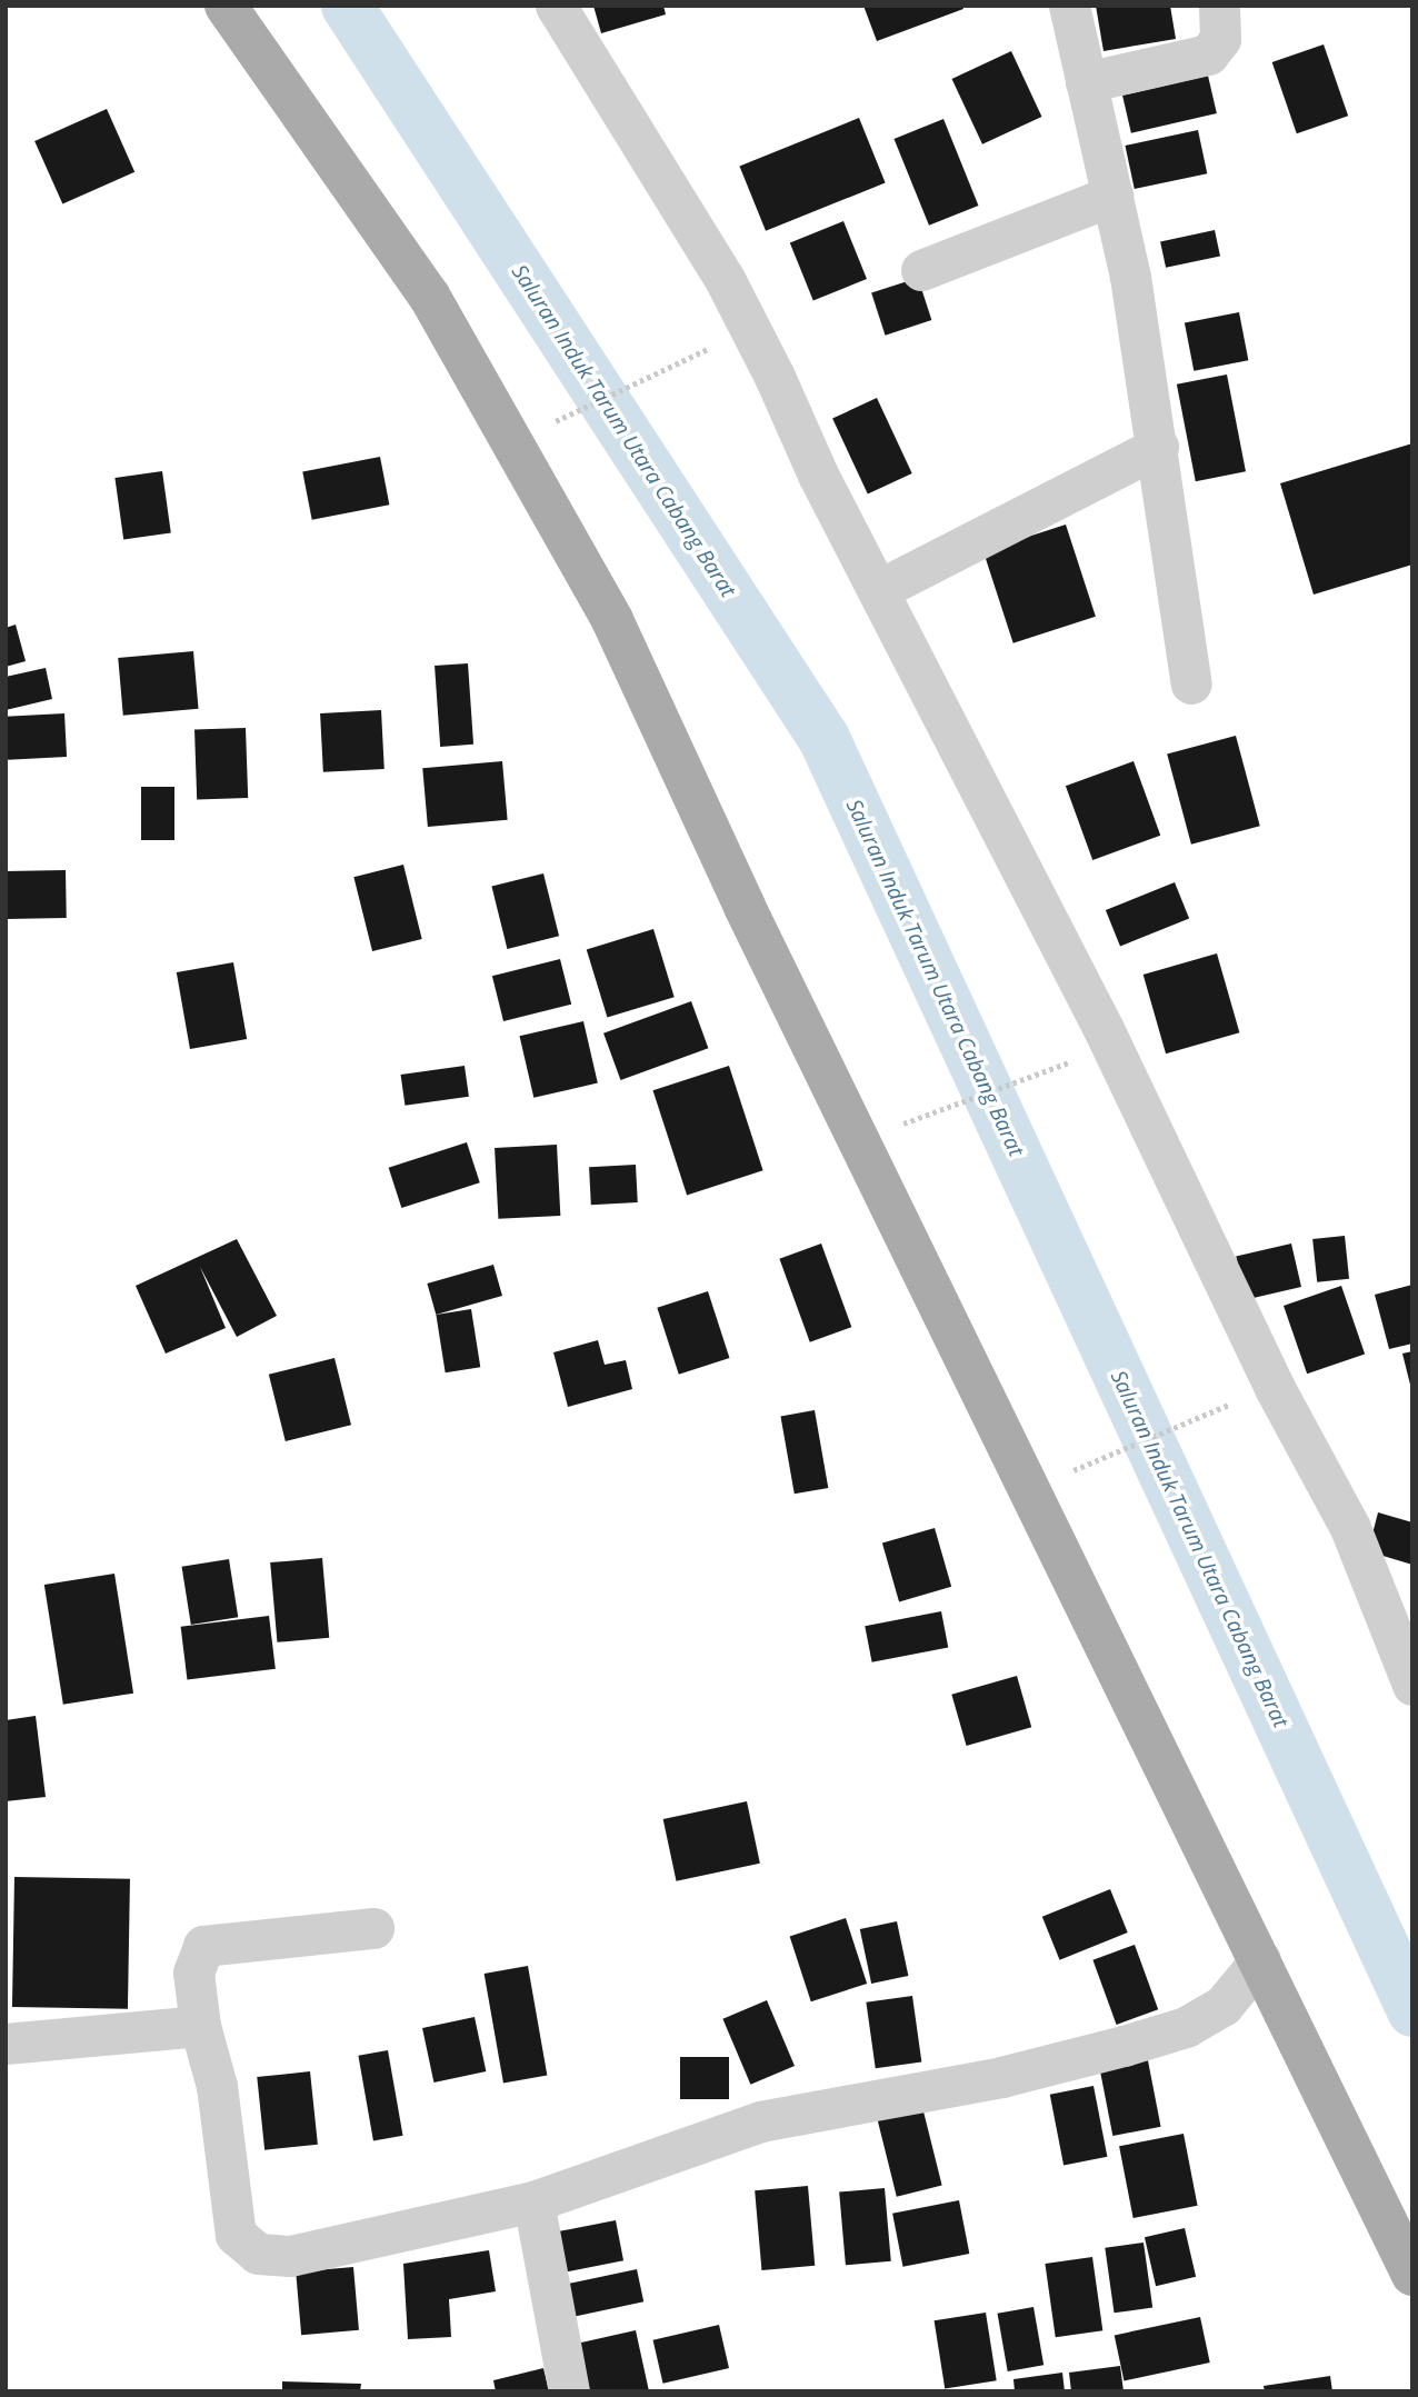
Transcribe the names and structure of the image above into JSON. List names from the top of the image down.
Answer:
{
  "water": ["Saluran Induk Tarum Utara Cabang Barat"]
}
